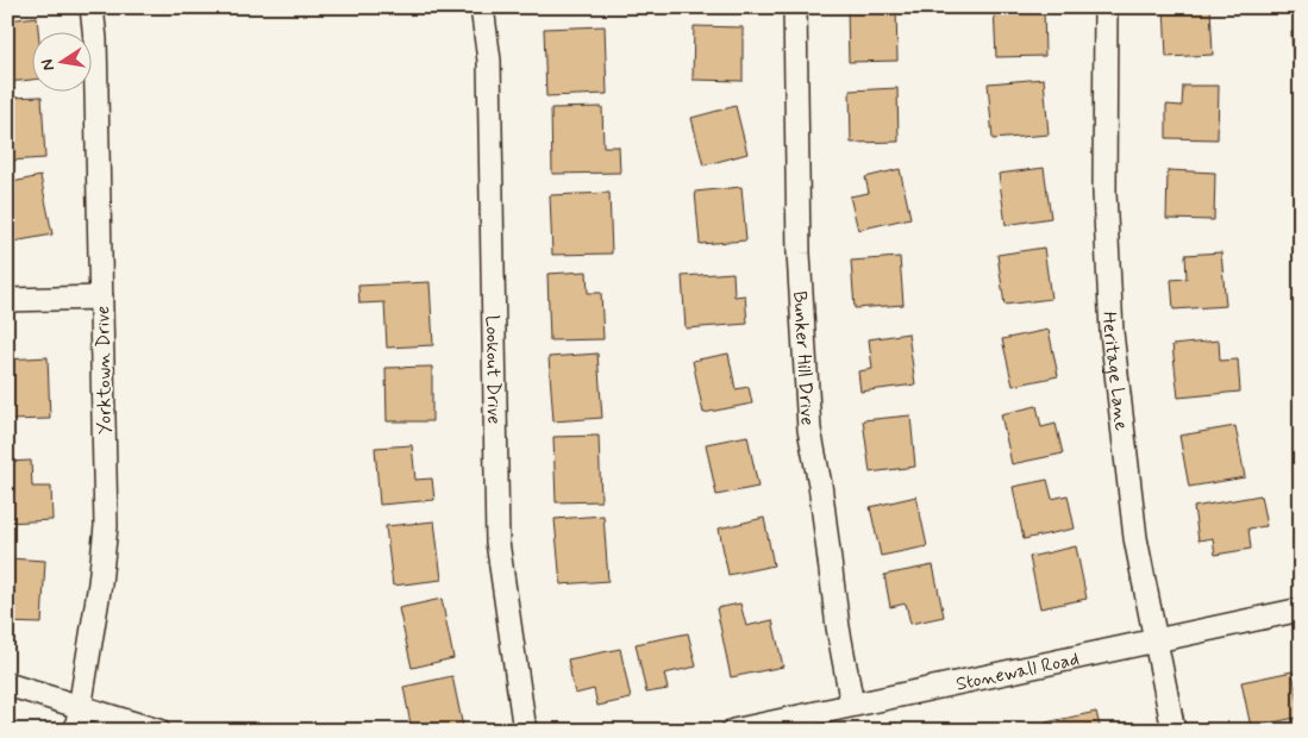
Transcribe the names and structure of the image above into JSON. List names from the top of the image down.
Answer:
{
  "streets": {
    "street": [
      "Bunker Hill Drive",
      "Yorktown Drive",
      "Lookout Drive",
      "Heritage Lane",
      "Stonewall Road"
    ]
  },
  "crossings": [
    ["Bunker Hill Drive", "Stonewall Road"],
    ["Heritage Lane", "Stonewall Road"]
  ],
  "north": "left"
}
